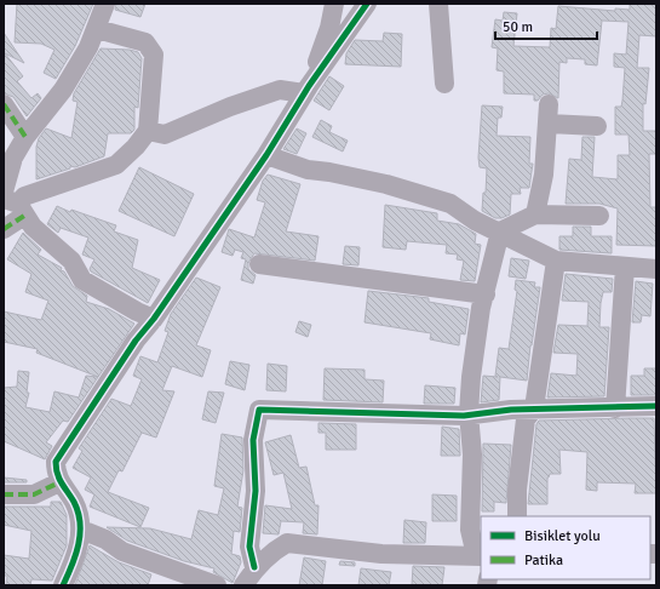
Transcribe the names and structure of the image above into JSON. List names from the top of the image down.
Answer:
{
  "legend": ["Bisiklet yolu", "Patika"],
  "scale_bar": "50 m"
}
